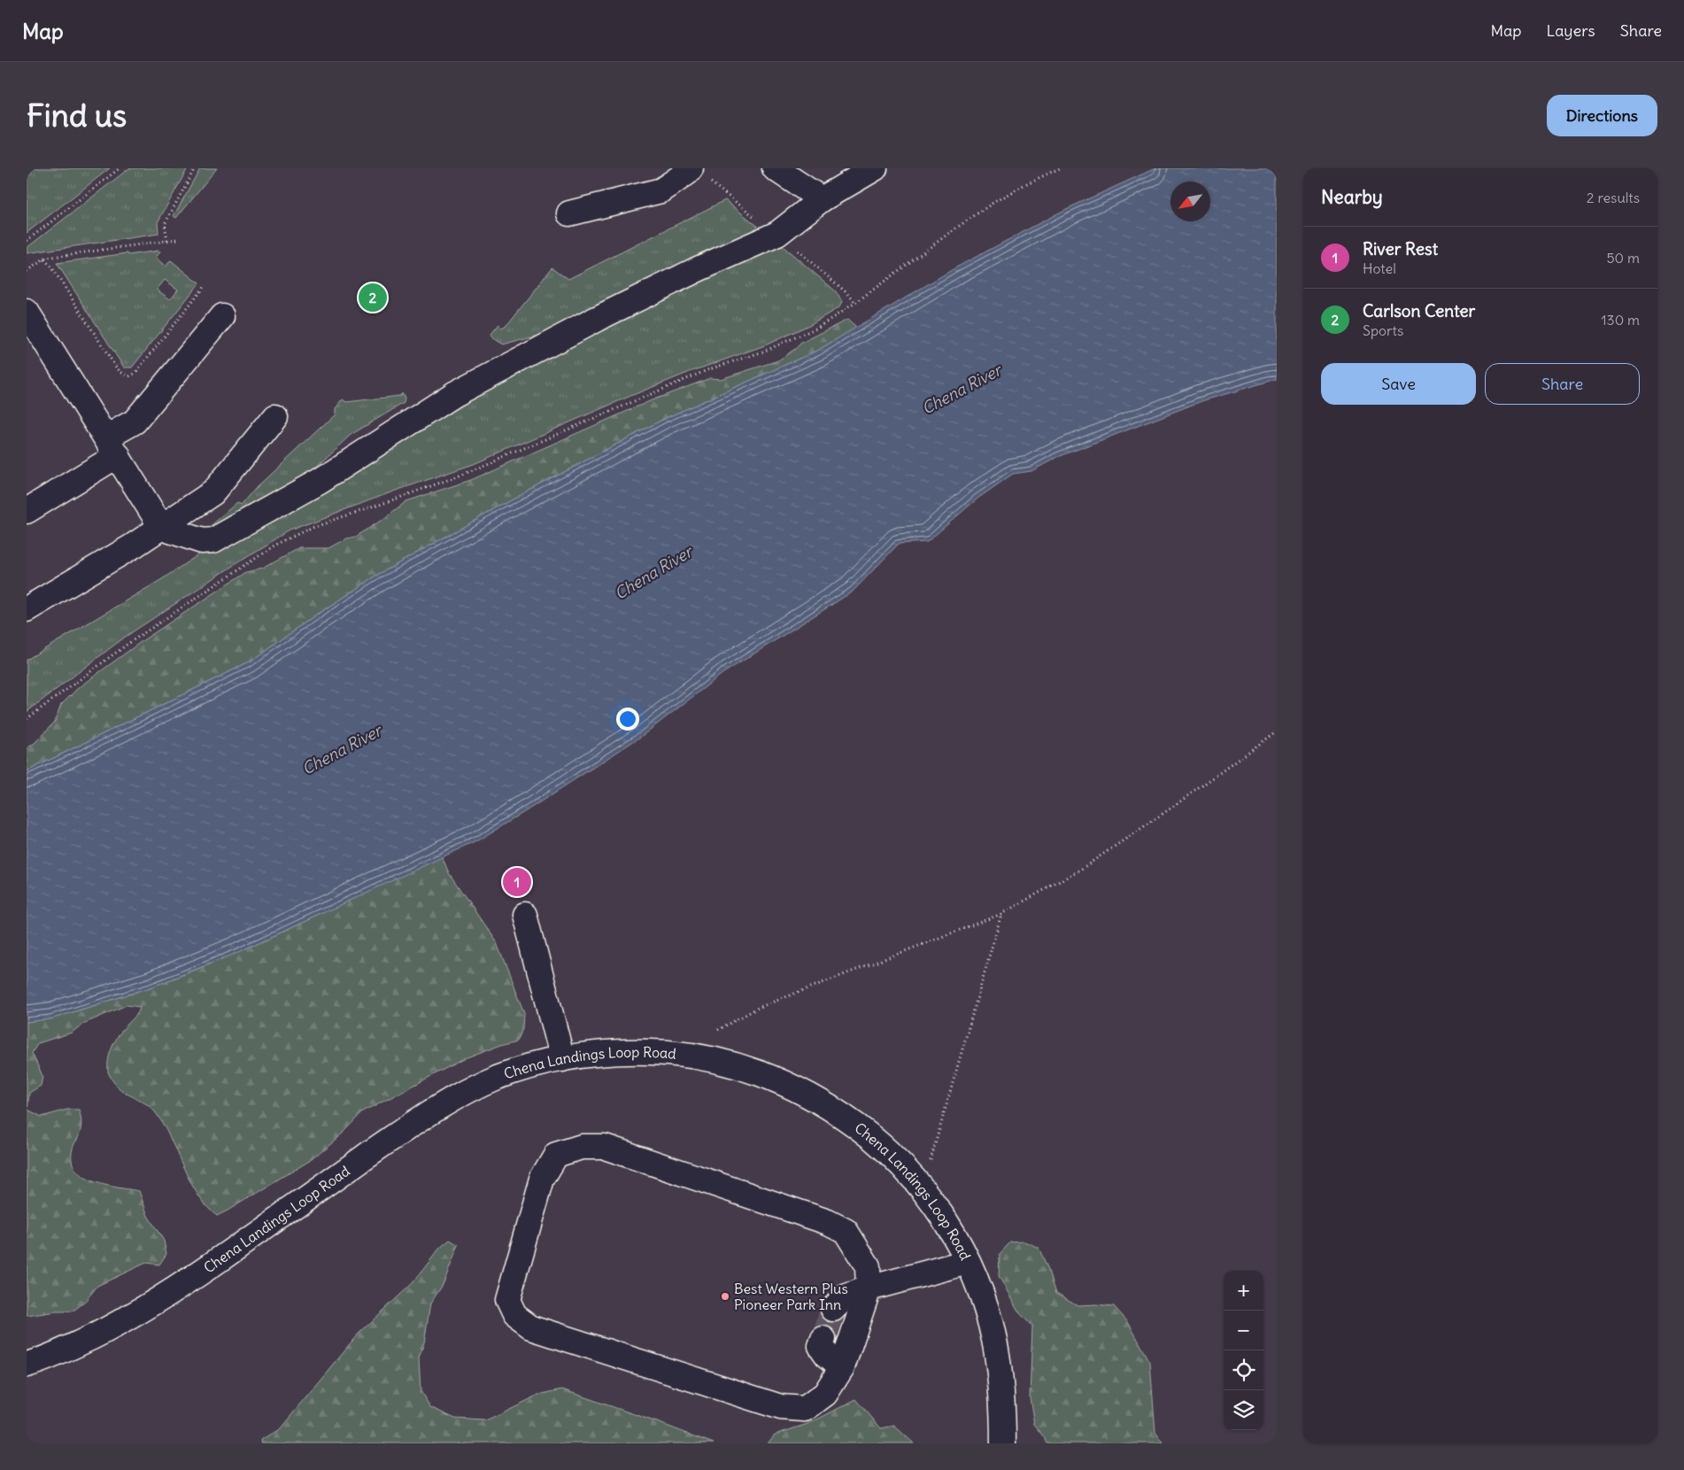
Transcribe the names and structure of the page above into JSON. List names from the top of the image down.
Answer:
{
  "streets": {
    "street": ["Chena Landings Loop Road"]
  },
  "water": ["Chena River"],
  "places": ["Best Western Plus Pioneer Park Inn"],
  "north": "bottom left",
  "page": {
    "header": "Map",
    "nav": ["Map", "Layers", "Share"],
    "buttons": [
      "Directions",
      ["Save", "Share"]
    ],
    "title": "Find us",
    "heading": ["Nearby", "2 results"],
    "list": [
      {
        "mark": "1",
        "name": "River Rest",
        "note": "Hotel",
        "value": "50 m"
      },
      {
        "mark": "2",
        "name": "Carlson Center",
        "note": "Sports",
        "value": "130 m"
      }
    ],
    "pins": ["2", "1"],
    "map_buttons": ["+", "−"]
  }
}
